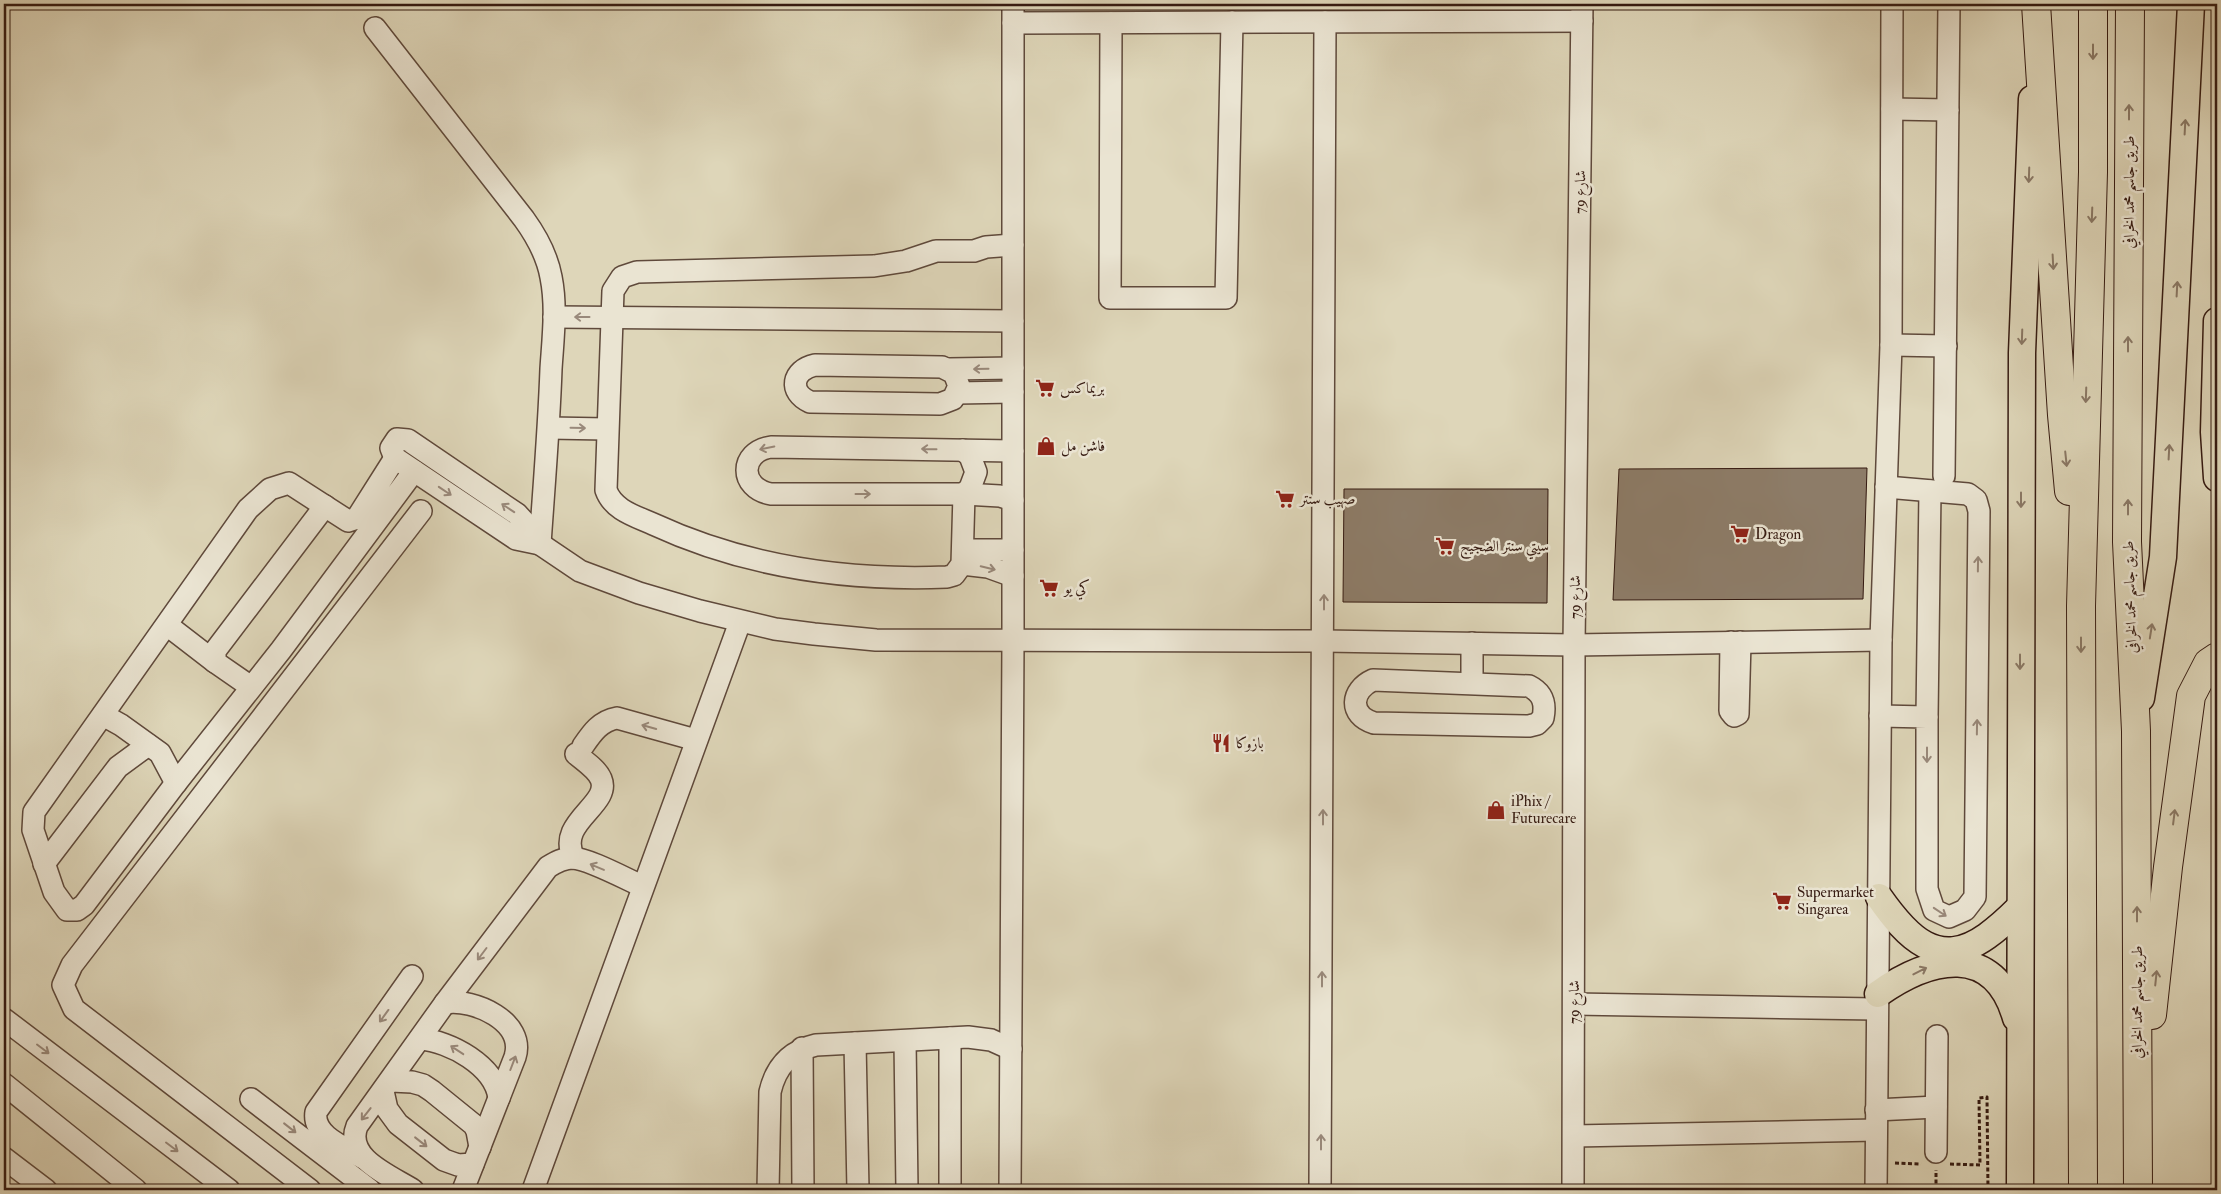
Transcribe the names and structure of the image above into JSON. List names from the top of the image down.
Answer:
{
  "streets": {
    "highway": ["طريق جاسم محمد الخرافي"],
    "street": ["شارع 79"]
  },
  "places": {
    "supermarket": [
      "بريماكس",
      "صهيب سنتر",
      "Dragon",
      "سيتي سنتر الضجيج",
      "كي يو",
      "Supermarket Singarea"
    ],
    "shop": ["فاشن مل", "iPhix / Futurecare"],
    "restaurant": ["بازوكا"]
  }
}
